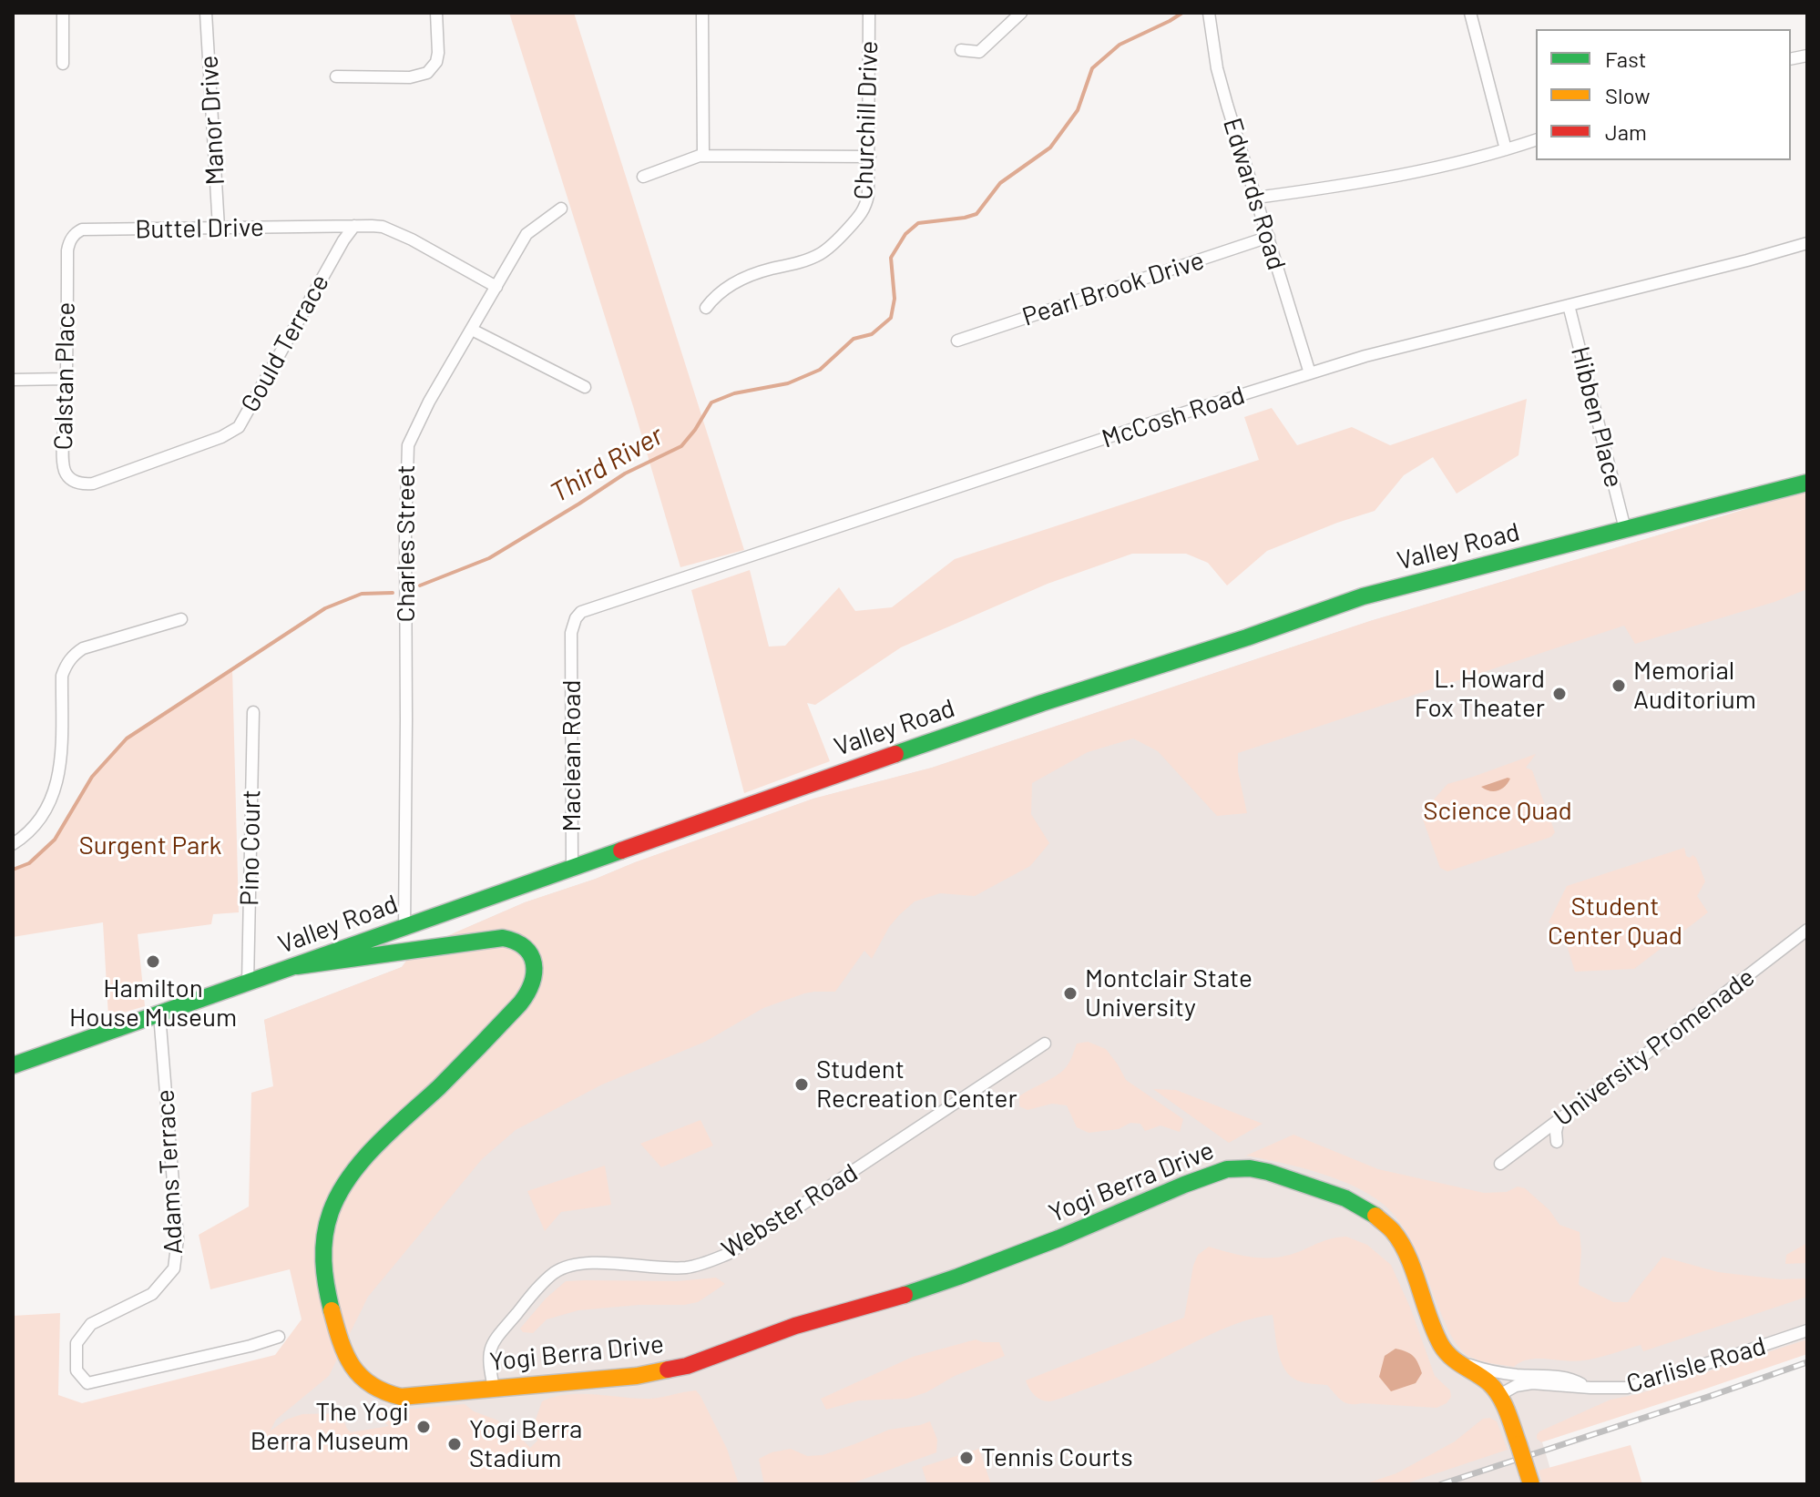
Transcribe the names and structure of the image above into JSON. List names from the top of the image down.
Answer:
{
  "streets": {
    "street": [
      "Manor Drive",
      "Churchill Drive",
      "Edwards Road",
      "Buttel Drive",
      "Pearl Brook Drive",
      "Gould Terrace",
      "Calstan Place",
      "McCosh Road",
      "Hibben Place",
      "Charles Street",
      "Valley Road",
      "Maclean Road",
      "Pino Court",
      "University Promenade",
      "Adams Terrace",
      "Yogi Berra Drive",
      "Webster Road",
      "Carlisle Road"
    ]
  },
  "crossings": [
    ["Manor Drive", "Buttel Drive"],
    ["Edwards Road", "Pearl Brook Drive"],
    ["Edwards Road", "McCosh Road"],
    ["Buttel Drive", "Gould Terrace"],
    ["Buttel Drive", "Calstan Place"],
    ["Buttel Drive", "Charles Street"],
    ["Gould Terrace", "Calstan Place"],
    ["McCosh Road", "Hibben Place"],
    ["McCosh Road", "Maclean Road"],
    ["Hibben Place", "Valley Road"],
    ["Charles Street", "Valley Road"],
    ["Valley Road", "Maclean Road"],
    ["Valley Road", "Pino Court"],
    ["Valley Road", "Adams Terrace"],
    ["Valley Road", "Yogi Berra Drive"],
    ["Yogi Berra Drive", "Webster Road"],
    ["Yogi Berra Drive", "Carlisle Road"]
  ],
  "water": ["Third River"],
  "parks": ["Science Quad", "Surgent Park", "Student Center Quad"],
  "places": [
    "Memorial Auditorium",
    "L. Howard Fox Theater",
    "Hamilton House Museum",
    "Montclair State University",
    "Student Recreation Center",
    "The Yogi Berra Museum",
    "Yogi Berra Stadium",
    "Tennis Courts"
  ],
  "legend": ["Fast", "Slow", "Jam"]
}
